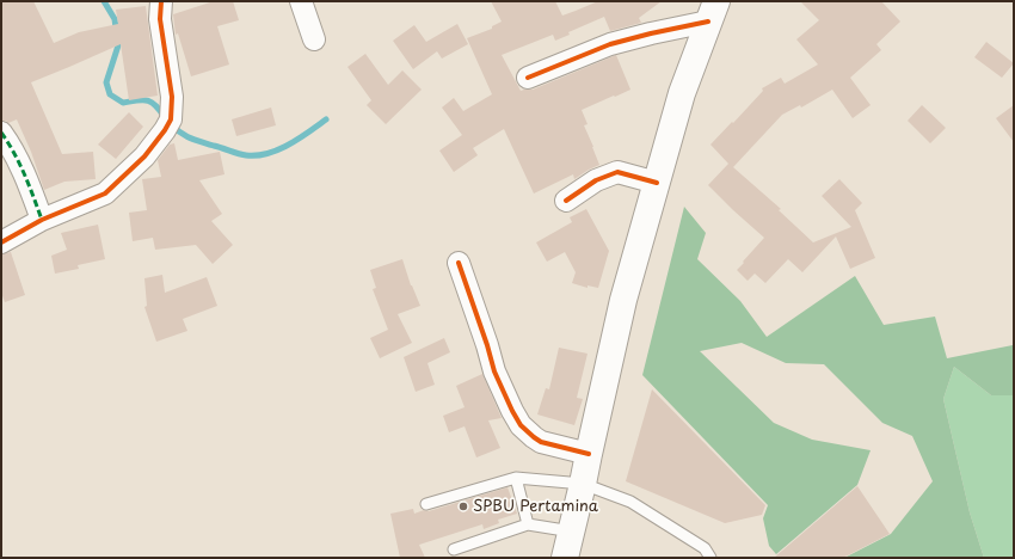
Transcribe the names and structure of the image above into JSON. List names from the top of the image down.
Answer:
{
  "places": ["SPBU Pertamina"]
}
